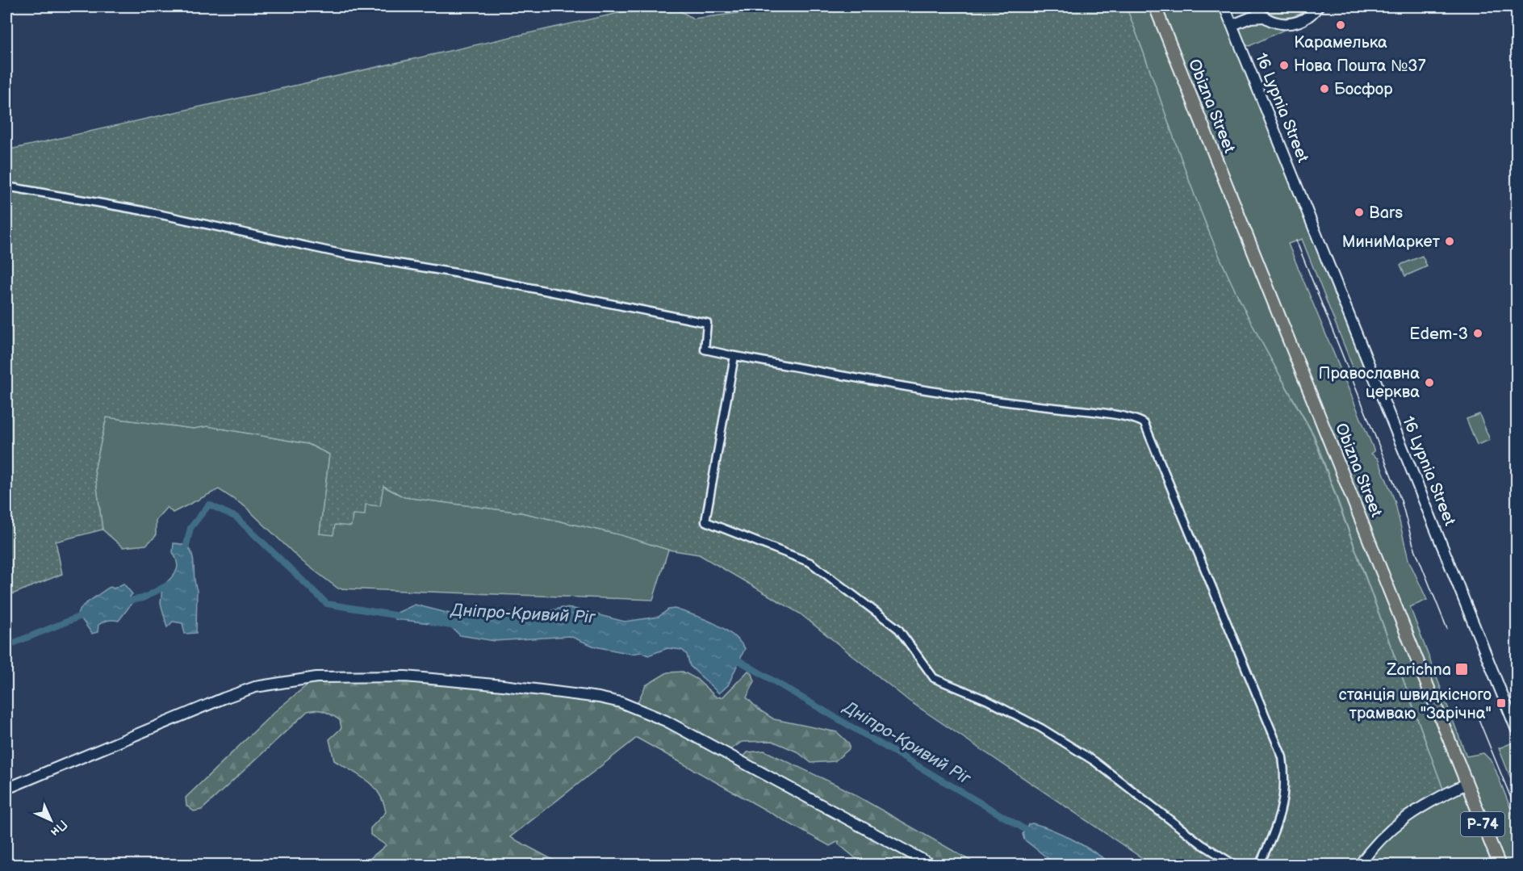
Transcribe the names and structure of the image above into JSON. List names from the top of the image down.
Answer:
{
  "streets": {
    "main road": ["Obizna Street", "16 Lypnia Street", "Р-74"]
  },
  "water": ["Дніпро-Кривий Ріг"],
  "places": {
    "other": [
      "Карамелька",
      "Нова Пошта №37",
      "Босфор",
      "Bars",
      "МиниМаркет",
      "Edem-3",
      "Православна церква"
    ],
    "transit": ["Zarichna", "станція швидкісного трамваю \"Зарічна\""]
  },
  "north": "bottom right"
}
